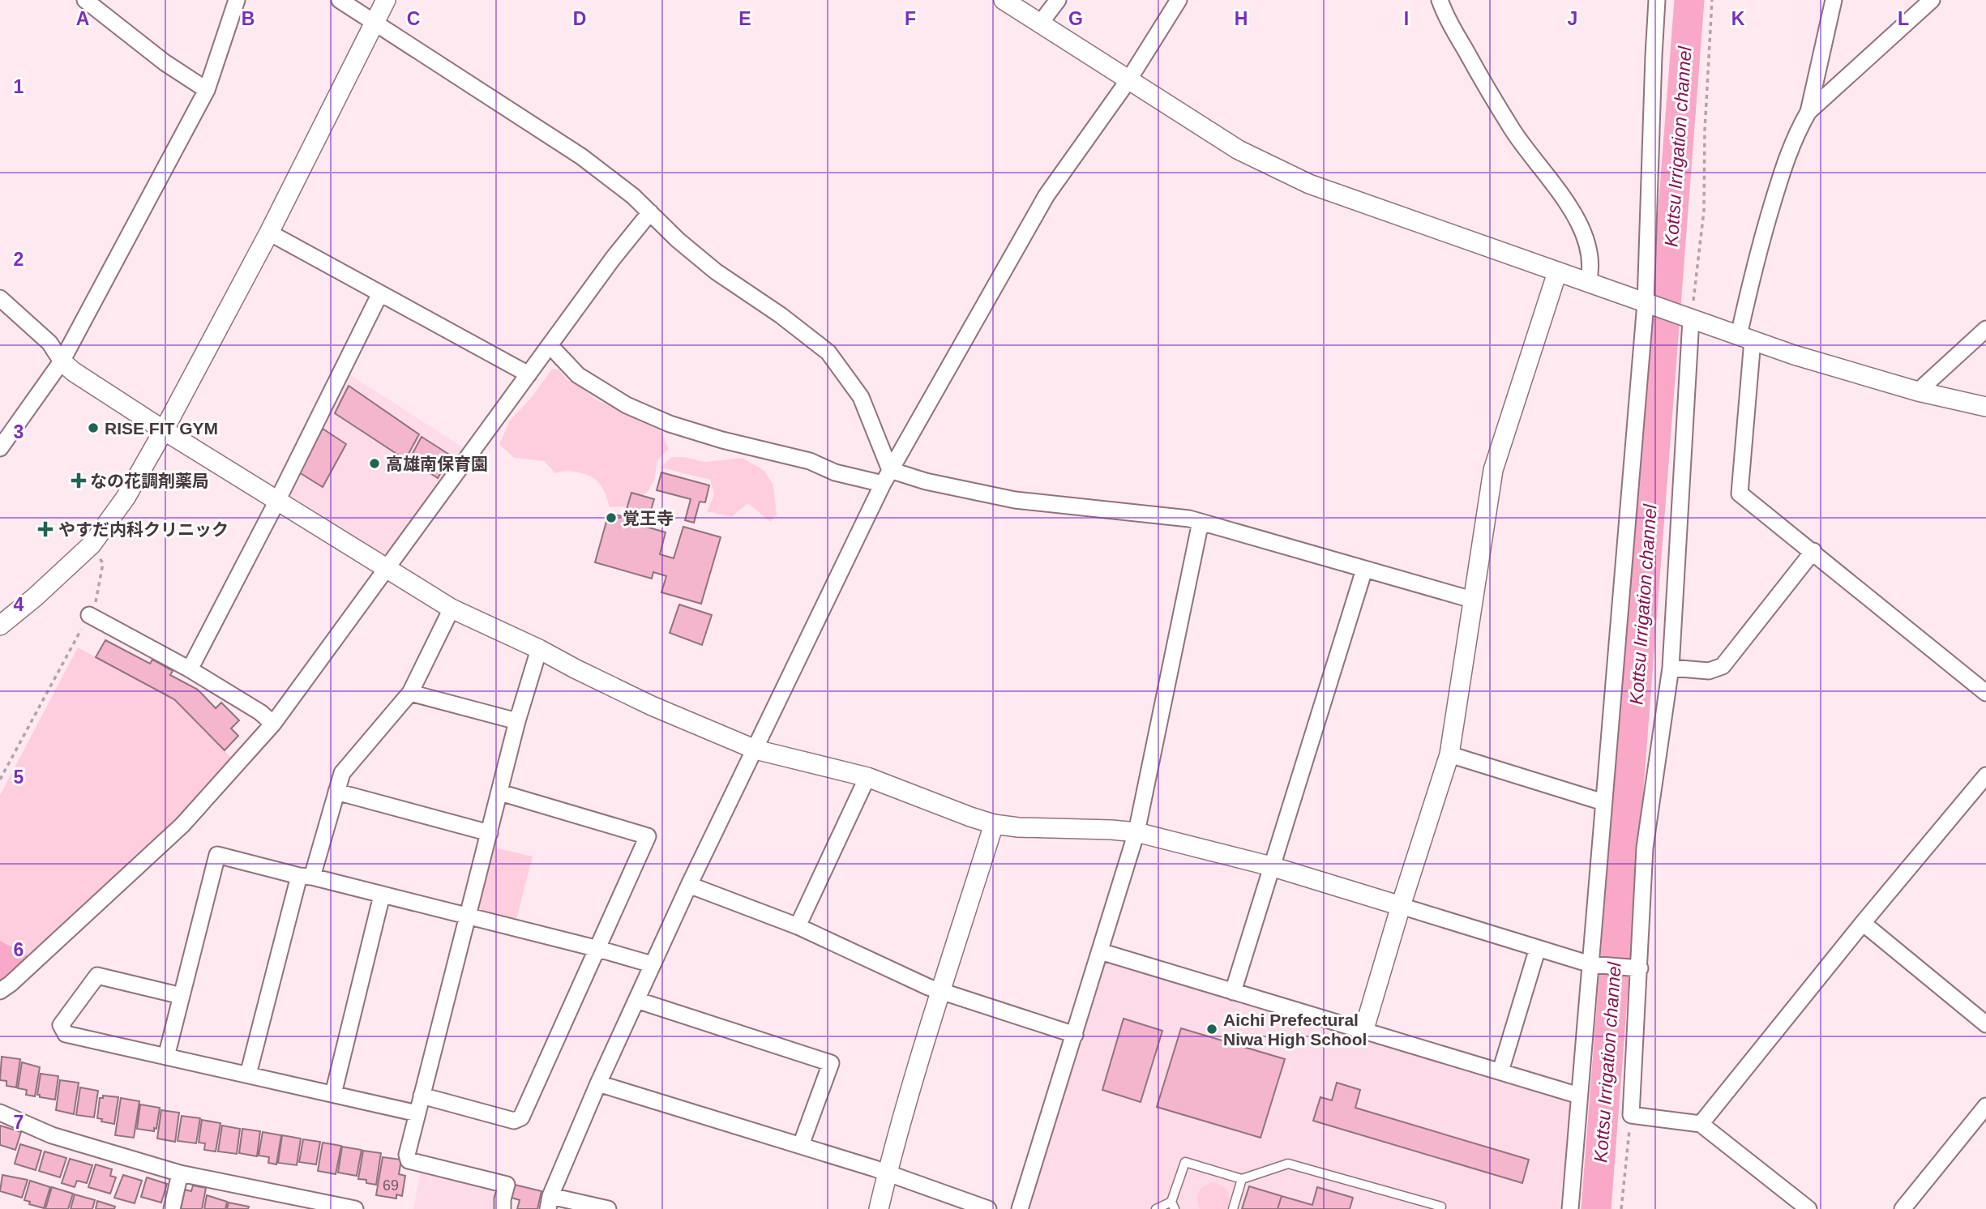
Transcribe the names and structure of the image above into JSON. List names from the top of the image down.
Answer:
{
  "water": ["Kottsu Irrigation channel"],
  "places": {
    "other": [
      "RISE FIT GYM",
      "高雄南保育園",
      "覚王寺",
      "Aichi Prefectural Niwa High School"
    ],
    "health": ["なの花調剤薬局", "やすだ内科クリニック"]
  },
  "house_numbers": ["69"],
  "grid": {
    "columns": [
      "A",
      "B",
      "C",
      "D",
      "E",
      "F",
      "G",
      "H",
      "I",
      "J",
      "K",
      "L"
    ],
    "rows": [
      "1",
      "2",
      "3",
      "4",
      "5",
      "6",
      "7"
    ]
  }
}
